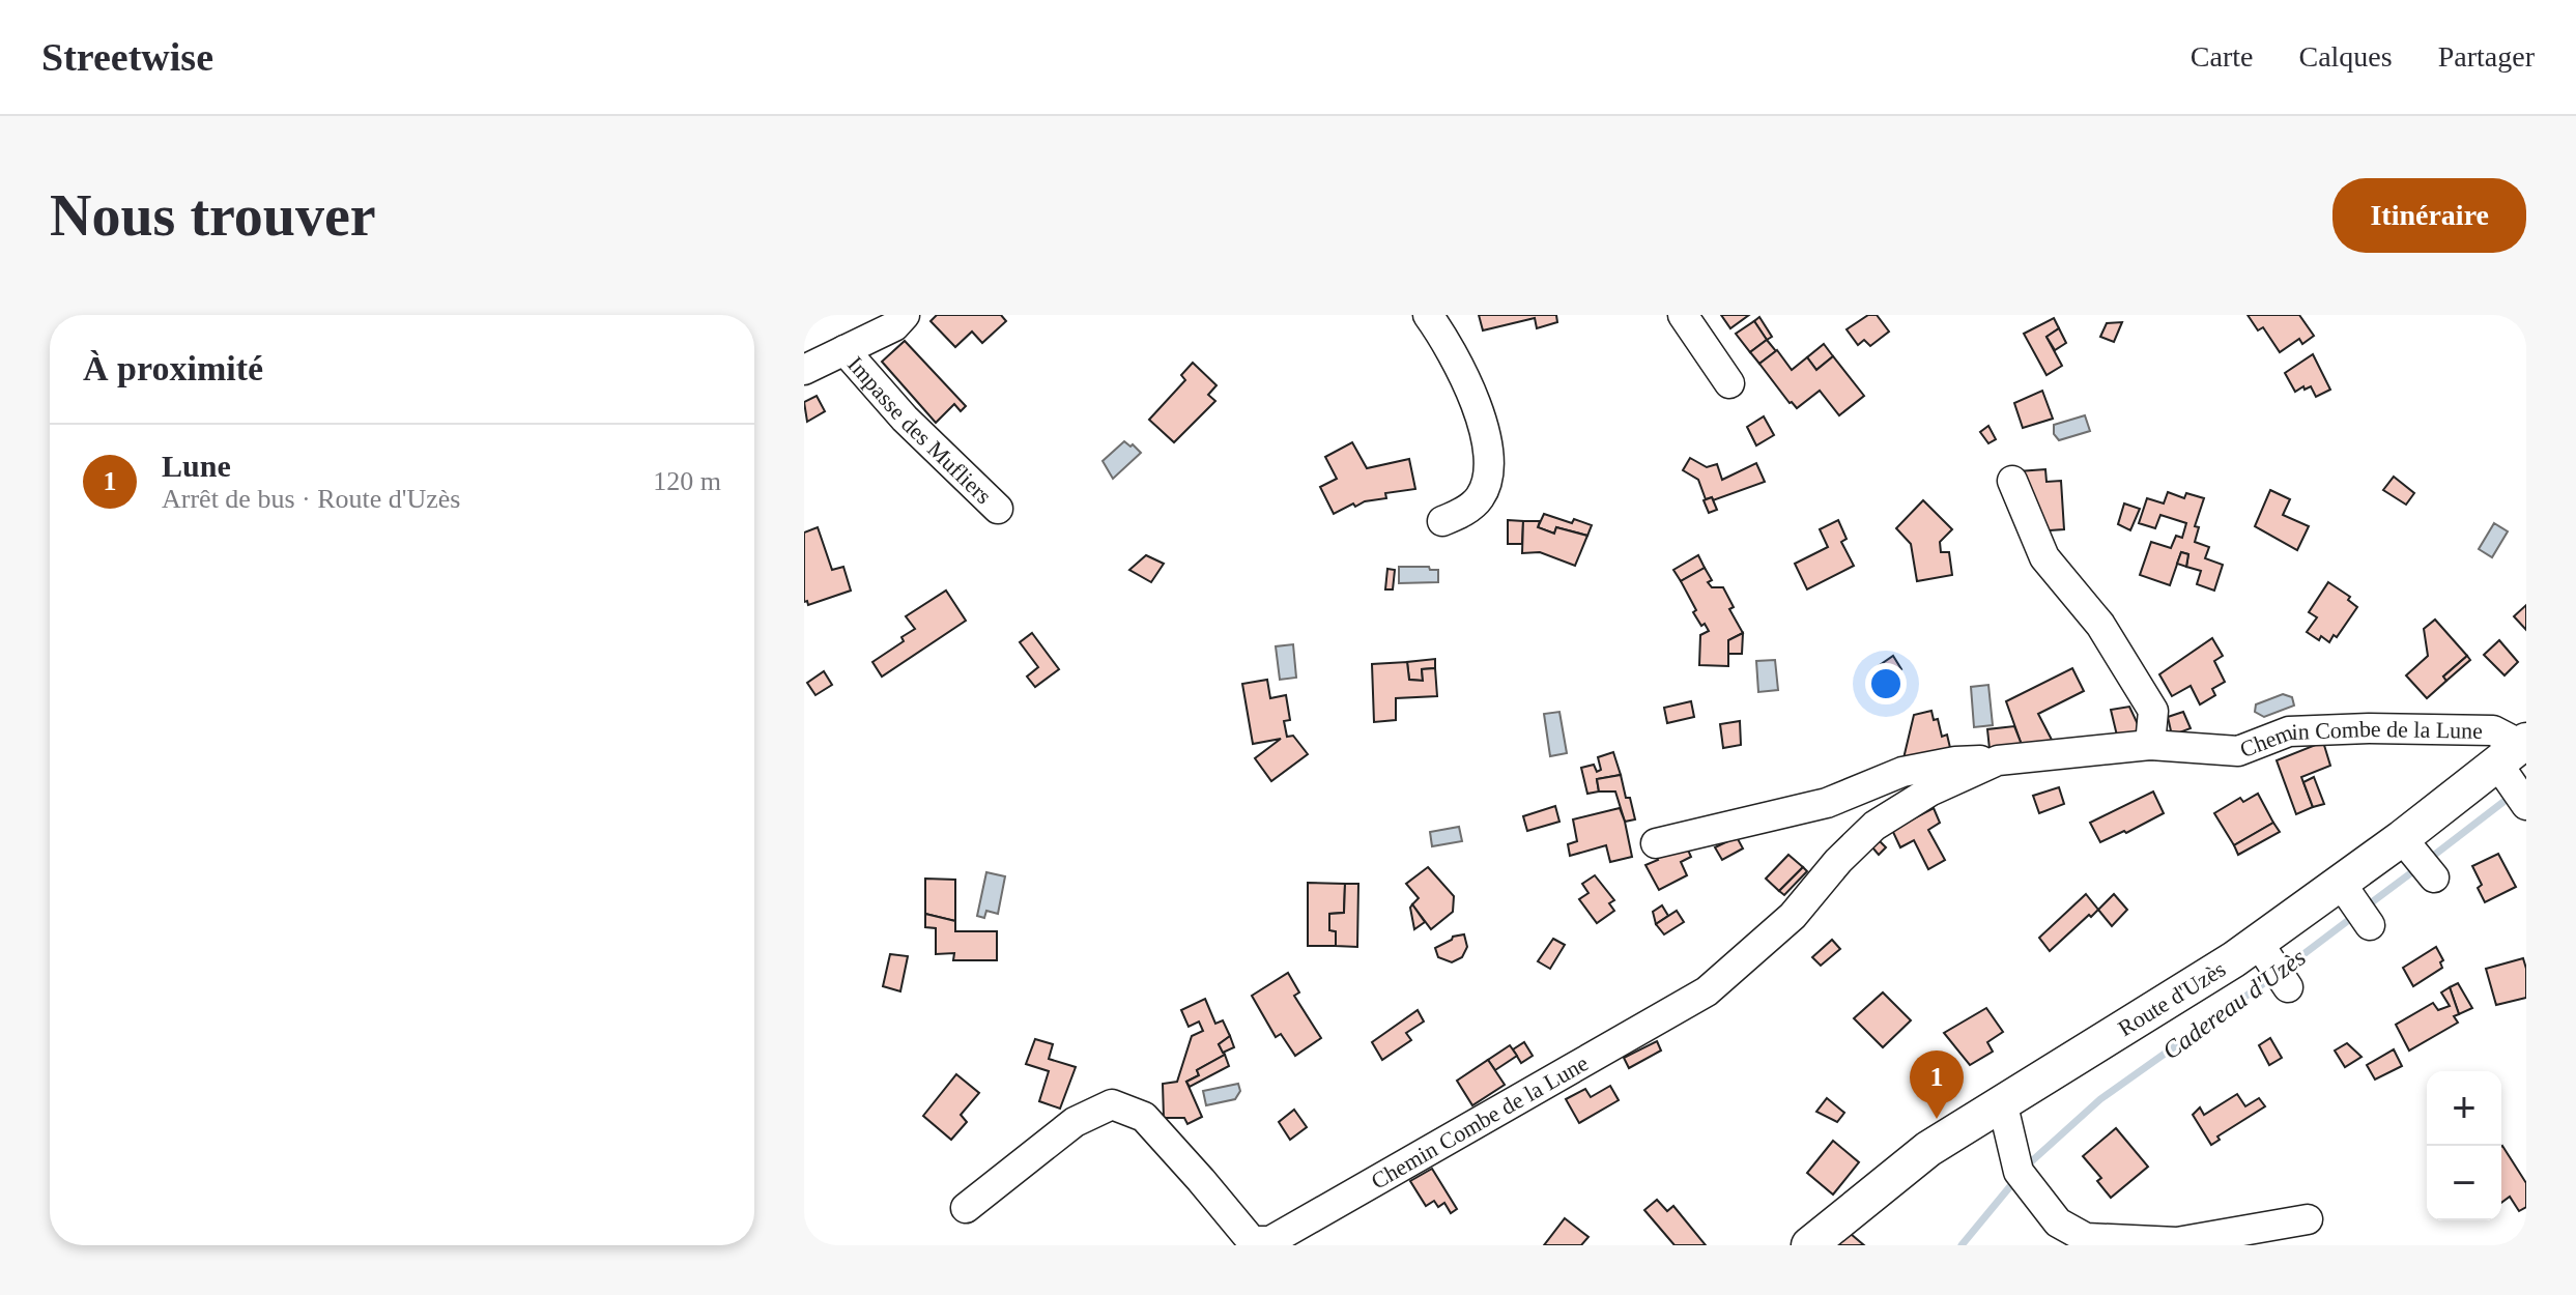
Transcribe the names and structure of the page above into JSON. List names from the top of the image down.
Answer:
{
  "streets": {
    "main road": ["Route d'Uzès"],
    "street": ["Impasse des Mufliers", "Chemin Combe de la Lune"]
  },
  "crossings": [
    ["Chemin Combe de la Lune", "Route d'Uzès"]
  ],
  "water": ["Cadereau d'Uzès"],
  "page": {
    "header": "Streetwise",
    "nav": ["Carte", "Calques", "Partager"],
    "buttons": "Itinéraire",
    "title": "Nous trouver",
    "heading": "À proximité",
    "list": [
      {
        "mark": "1",
        "name": "Lune",
        "note": "Arrêt de bus · Route d'Uzès",
        "value": "120 m"
      }
    ],
    "pins": "1",
    "map_buttons": ["+", "−"]
  }
}
